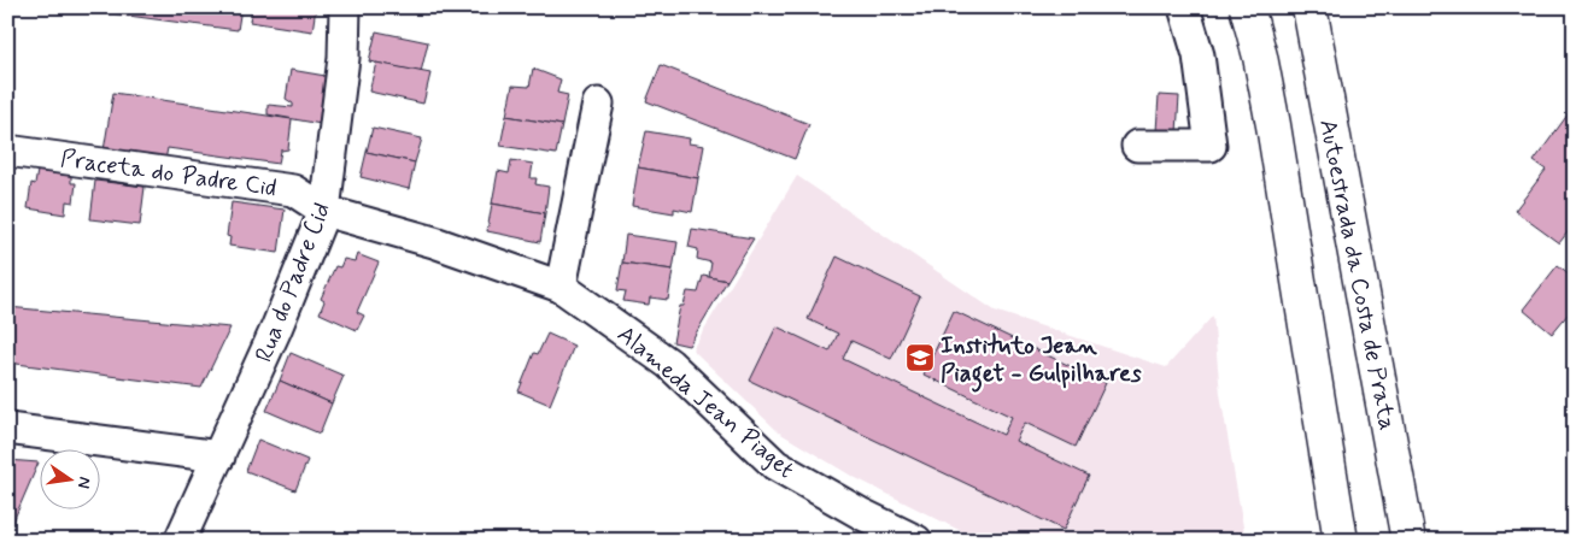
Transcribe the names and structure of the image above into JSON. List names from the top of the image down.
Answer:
{
  "streets": {
    "highway": ["Autoestrada da Costa de Prata"],
    "street": ["Praceta do Padre Cid", "Rua do Padre Cid", "Alameda Jean Piaget"]
  },
  "crossings": [
    ["Praceta do Padre Cid", "Rua do Padre Cid"],
    ["Praceta do Padre Cid", "Alameda Jean Piaget"],
    ["Rua do Padre Cid", "Alameda Jean Piaget"]
  ],
  "places": {
    "school or university": ["Instituto Jean Piaget - Gulpilhares"]
  },
  "north": "right"
}
